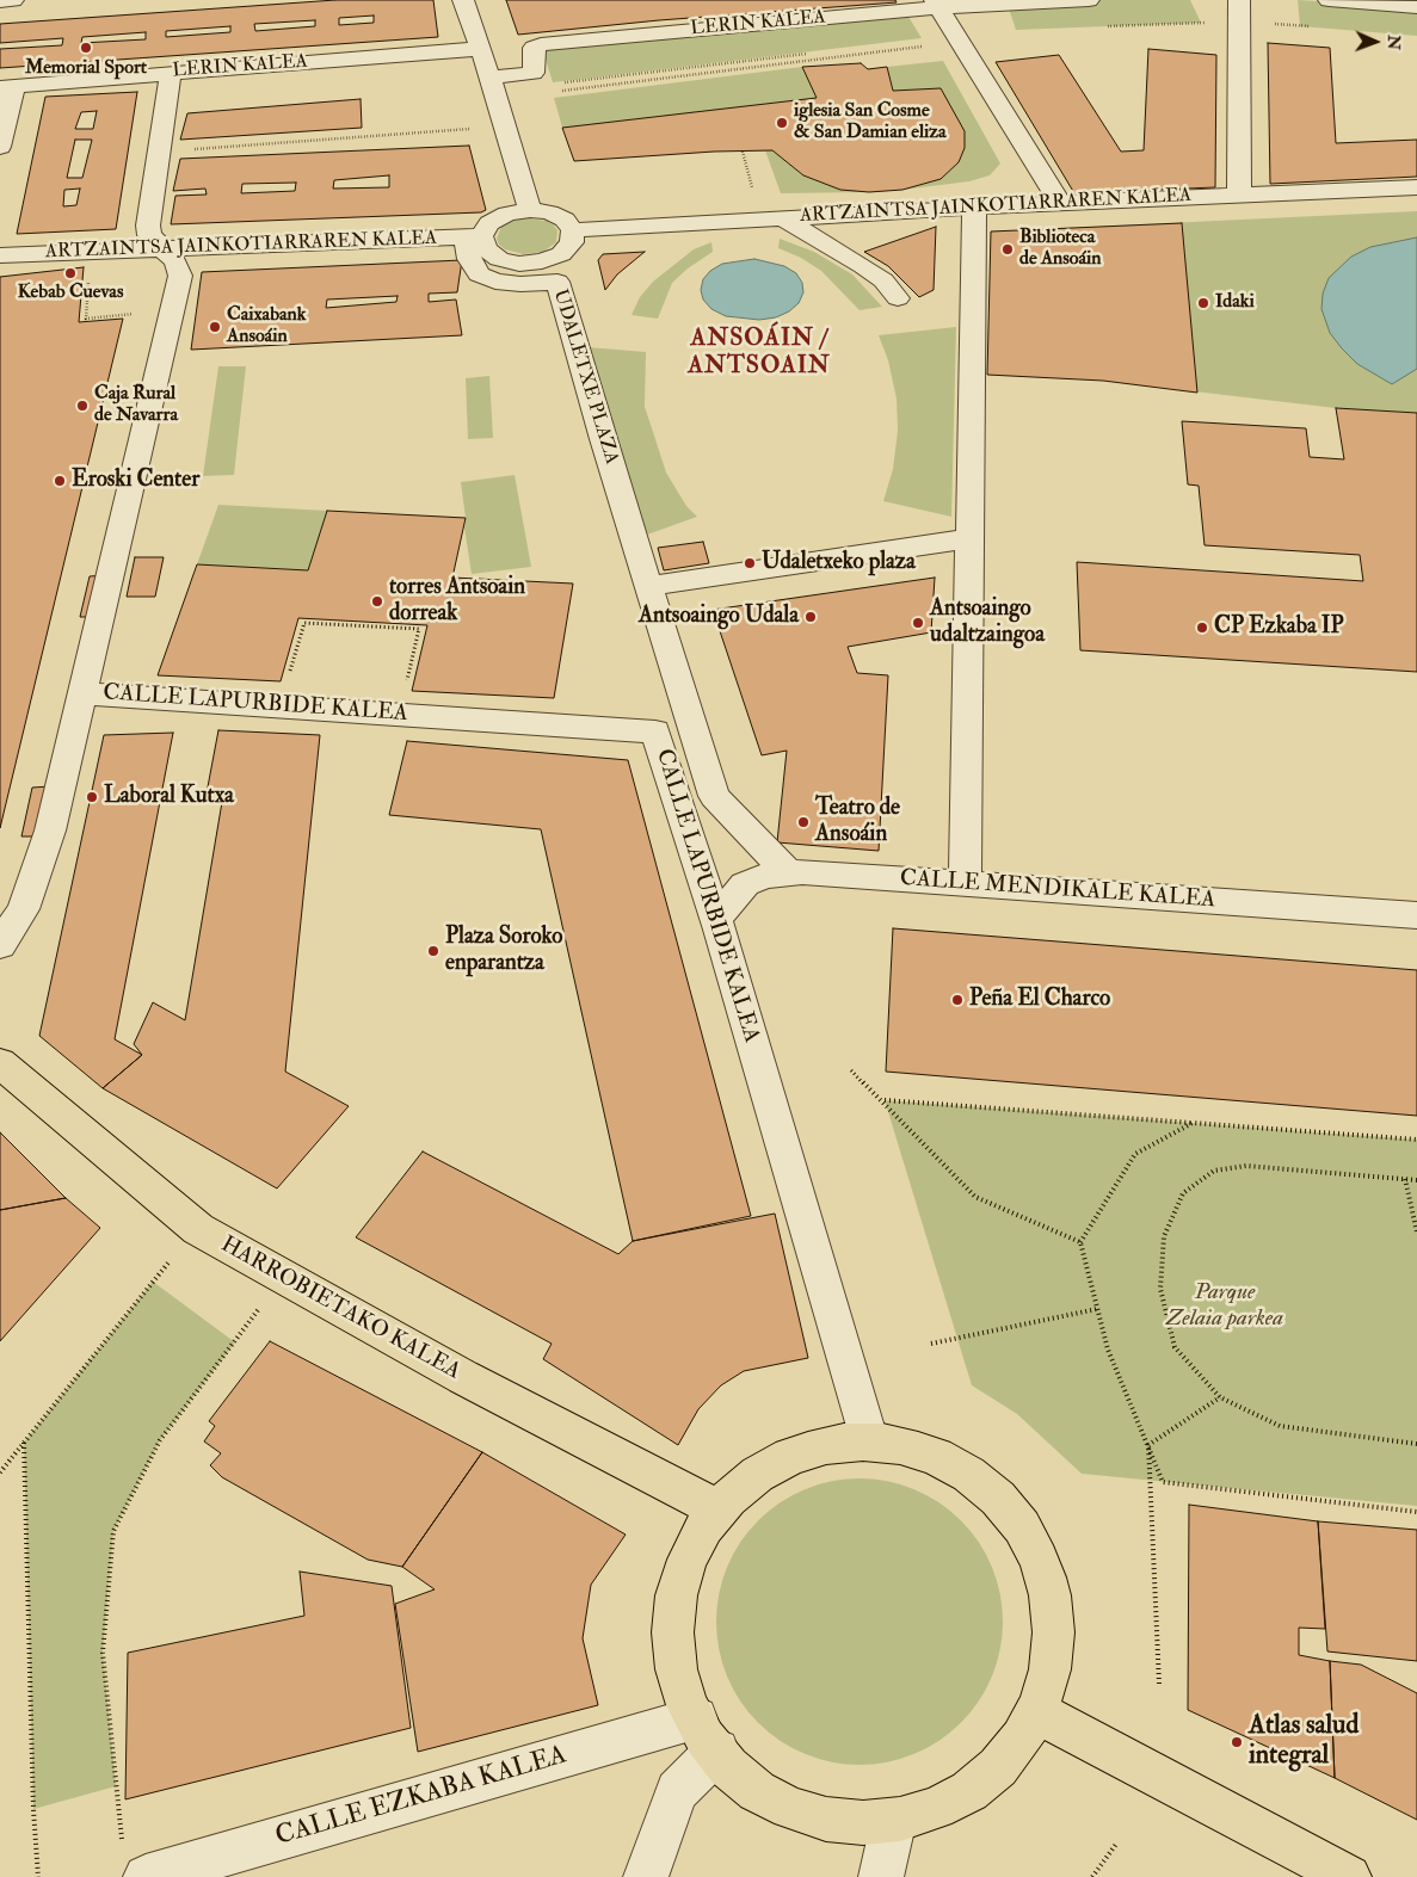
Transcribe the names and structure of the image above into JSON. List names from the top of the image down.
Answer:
{
  "streets": {
    "main road": ["HARROBIETAKO KALEA"],
    "street": [
      "LERIN KALEA",
      "ARTZAINTSA JAINKOTIARRAREN KALEA",
      "UDALETXE PLAZA",
      "CALLE LAPURBIDE KALEA",
      "CALLE MENDIKALE KALEA",
      "CALLE EZKABA KALEA"
    ]
  },
  "crossings": [
    ["LERIN KALEA", "CALLE LAPURBIDE KALEA"],
    ["ARTZAINTSA JAINKOTIARRAREN KALEA", "UDALETXE PLAZA"],
    ["ARTZAINTSA JAINKOTIARRAREN KALEA", "CALLE LAPURBIDE KALEA"],
    ["UDALETXE PLAZA", "CALLE MENDIKALE KALEA"],
    ["CALLE LAPURBIDE KALEA", "CALLE MENDIKALE KALEA"]
  ],
  "districts": ["ANSOÁIN / ANTSOAIN"],
  "parks": ["Parque Zelaia parkea"],
  "places": [
    "Memorial Sport",
    "iglesia San Cosme & San Damian eliza",
    "Biblioteca de Ansoáin",
    "Kebab Cuevas",
    "Idaki",
    "Caixabank Ansoáin",
    "Caja Rural de Navarra",
    "Eroski Center",
    "Udaletxeko plaza",
    "torres Antsoain dorreak",
    "Antsoaingo Udala",
    "Antsoaingo udaltzaingoa",
    "CP Ezkaba IP",
    "Laboral Kutxa",
    "Teatro de Ansoáin",
    "Plaza Soroko enparantza",
    "Peña El Charco",
    "Atlas salud integral"
  ],
  "north": "right"
}
